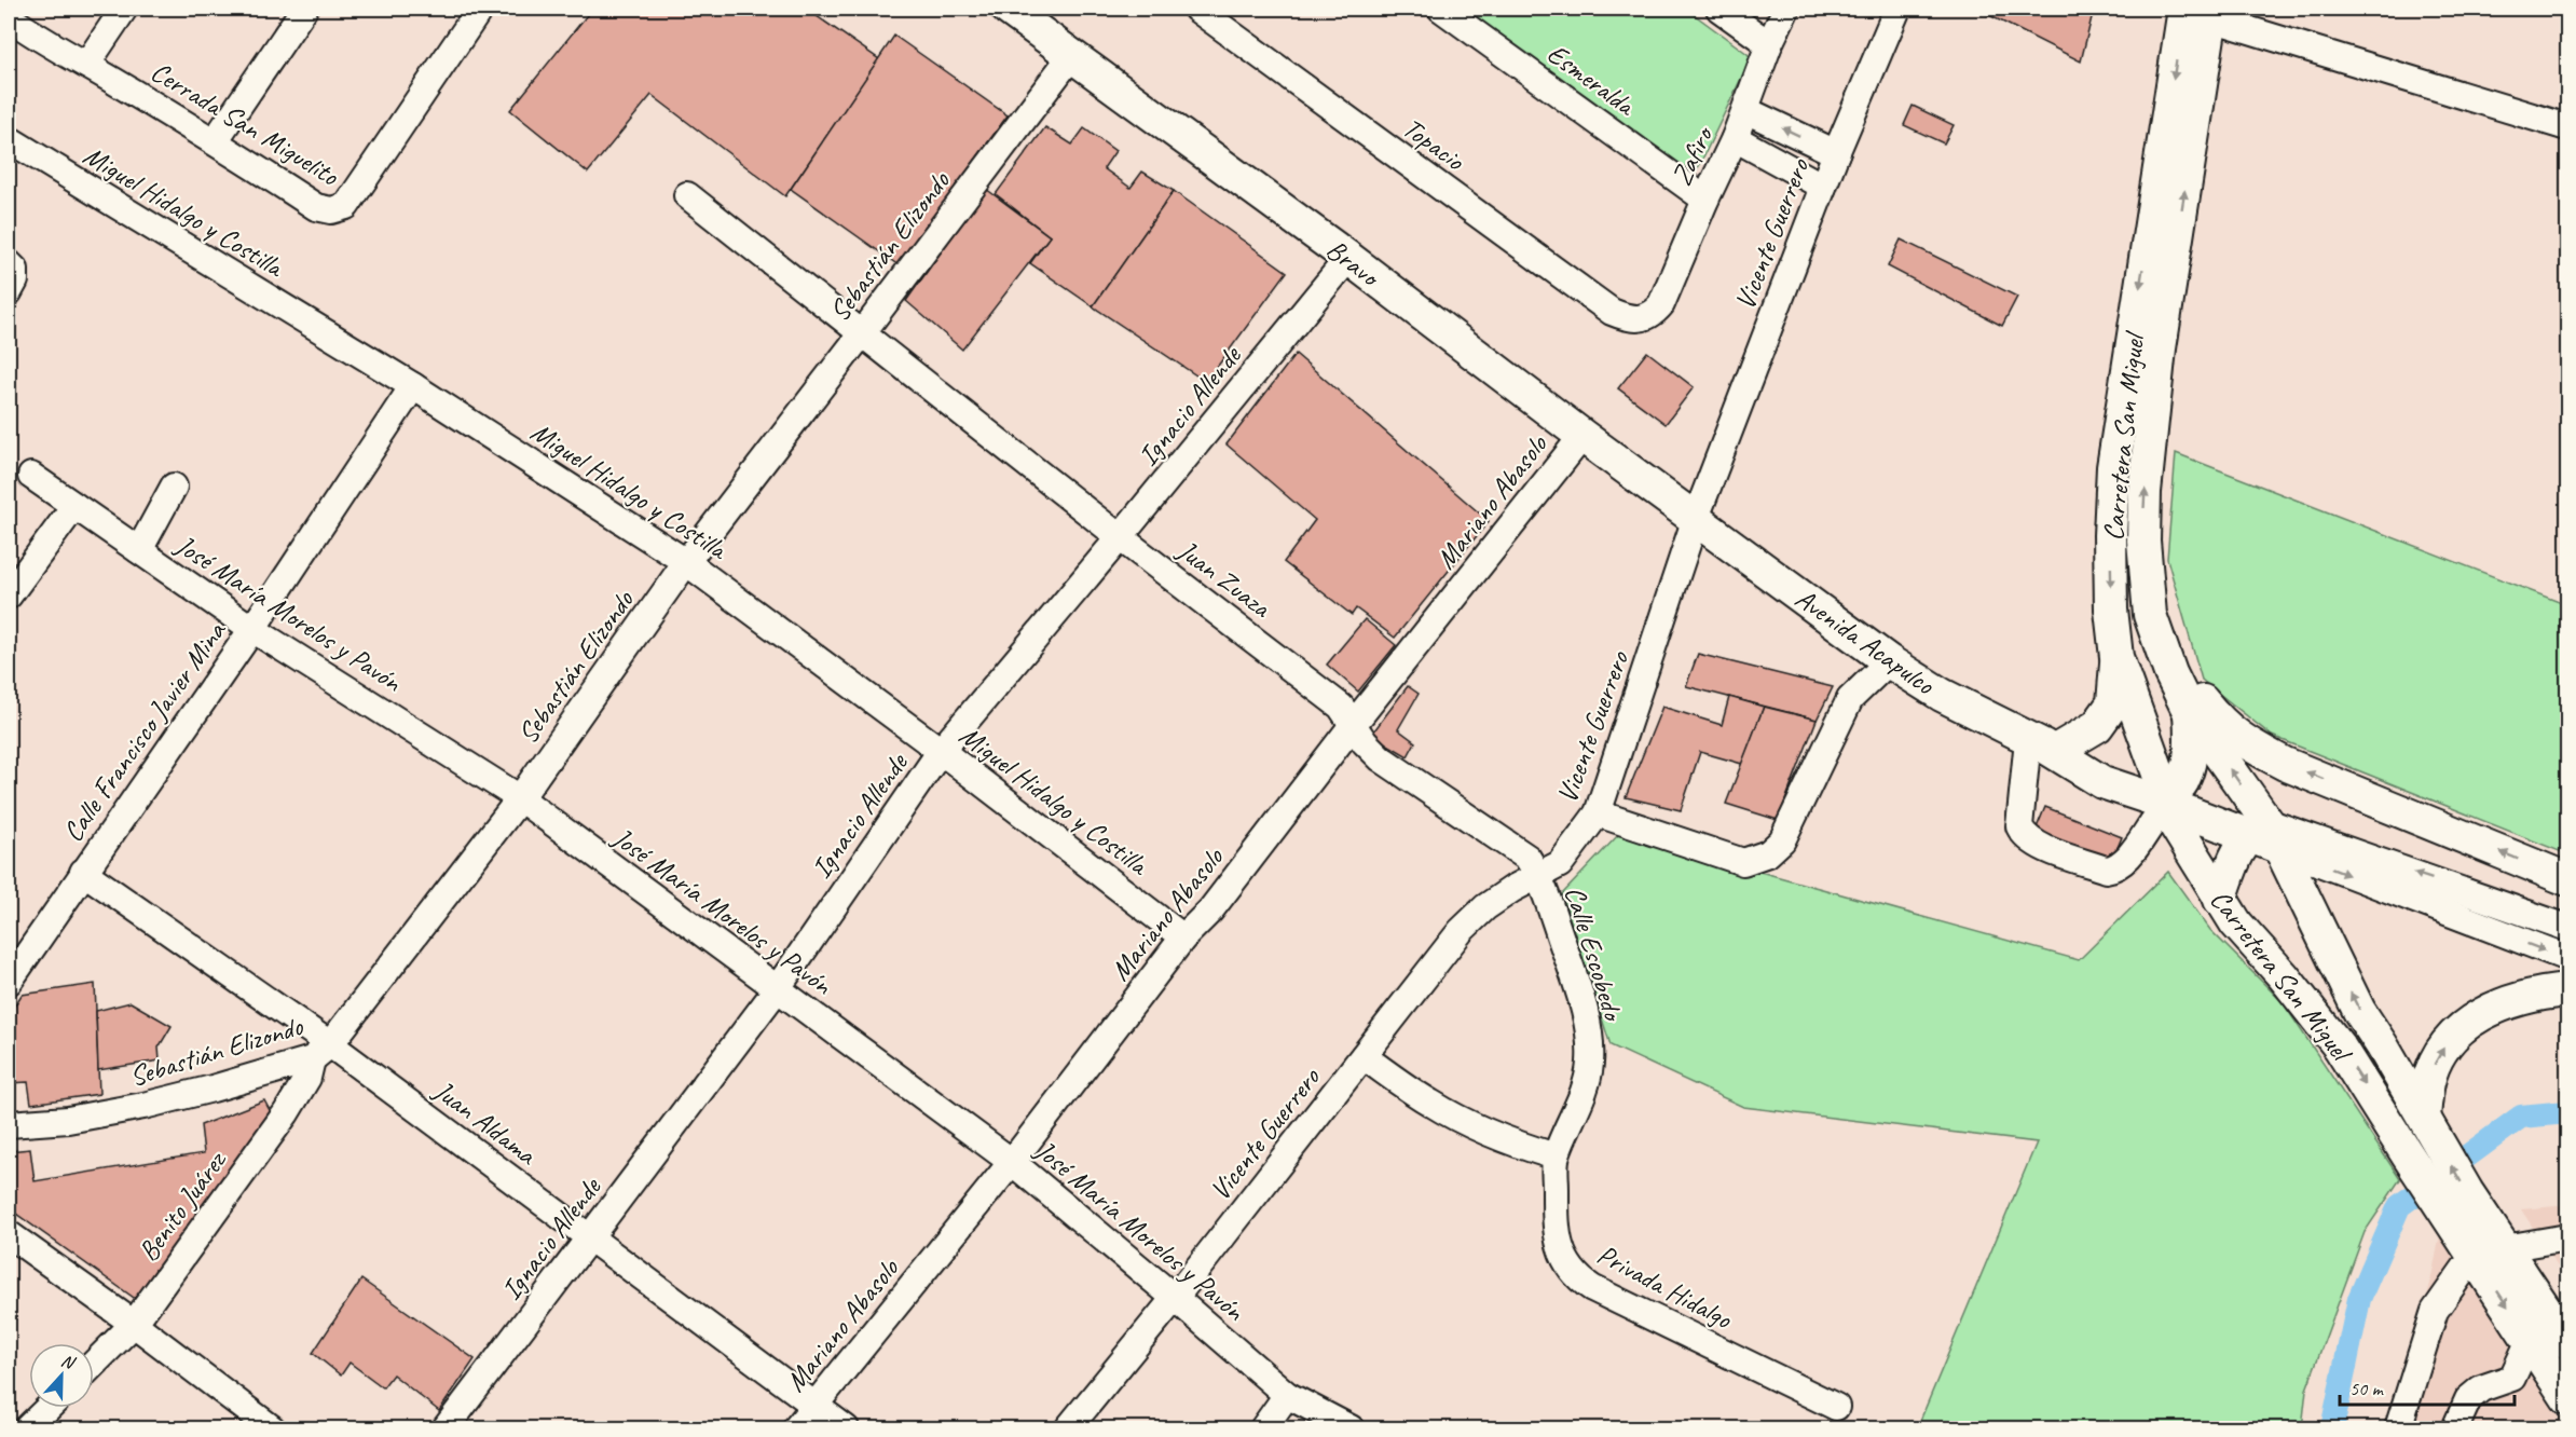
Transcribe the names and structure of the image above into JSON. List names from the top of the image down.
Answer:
{
  "streets": {
    "main road": ["Bravo", "Carretera San Miguel", "Avenida Acapulco"],
    "street": [
      "Esmeralda",
      "Cerrada San Miguelito",
      "Topacio",
      "Zafiro",
      "Miguel Hidalgo y Costilla",
      "Vicente Guerrero",
      "Sebastián Elizondo",
      "Ignacio Allende",
      "Mariano Abasolo",
      "Juan Zuaza",
      "José María Morelos y Pavón",
      "Calle Francisco Javier Mina",
      "Calle Escobedo",
      "Juan Aldama",
      "Benito Juárez",
      "Privada Hidalgo"
    ]
  },
  "crossings": [
    ["Esmeralda", "Zafiro"],
    ["Topacio", "Zafiro"],
    ["Miguel Hidalgo y Costilla", "Sebastián Elizondo"],
    ["Miguel Hidalgo y Costilla", "Ignacio Allende"],
    ["Miguel Hidalgo y Costilla", "Mariano Abasolo"],
    ["Miguel Hidalgo y Costilla", "Calle Francisco Javier Mina"],
    ["Vicente Guerrero", "Bravo"],
    ["Vicente Guerrero", "Juan Zuaza"],
    ["Vicente Guerrero", "José María Morelos y Pavón"],
    ["Vicente Guerrero", "Avenida Acapulco"],
    ["Vicente Guerrero", "Calle Escobedo"],
    ["Sebastián Elizondo", "Bravo"],
    ["Sebastián Elizondo", "Juan Zuaza"],
    ["Sebastián Elizondo", "José María Morelos y Pavón"],
    ["Sebastián Elizondo", "Juan Aldama"],
    ["Sebastián Elizondo", "Benito Juárez"],
    ["Bravo", "Ignacio Allende"],
    ["Bravo", "Mariano Abasolo"],
    ["Bravo", "Avenida Acapulco"],
    ["Ignacio Allende", "Juan Zuaza"],
    ["Ignacio Allende", "José María Morelos y Pavón"],
    ["Ignacio Allende", "Juan Aldama"],
    ["Carretera San Miguel", "Avenida Acapulco"],
    ["Mariano Abasolo", "Juan Zuaza"],
    ["Mariano Abasolo", "José María Morelos y Pavón"],
    ["Mariano Abasolo", "Juan Aldama"],
    ["Juan Zuaza", "Calle Escobedo"],
    ["José María Morelos y Pavón", "Calle Francisco Javier Mina"],
    ["Calle Francisco Javier Mina", "Juan Aldama"],
    ["Calle Escobedo", "Privada Hidalgo"],
    ["Juan Aldama", "Benito Juárez"]
  ],
  "scale_bar": "50 m",
  "north": "top"
}
